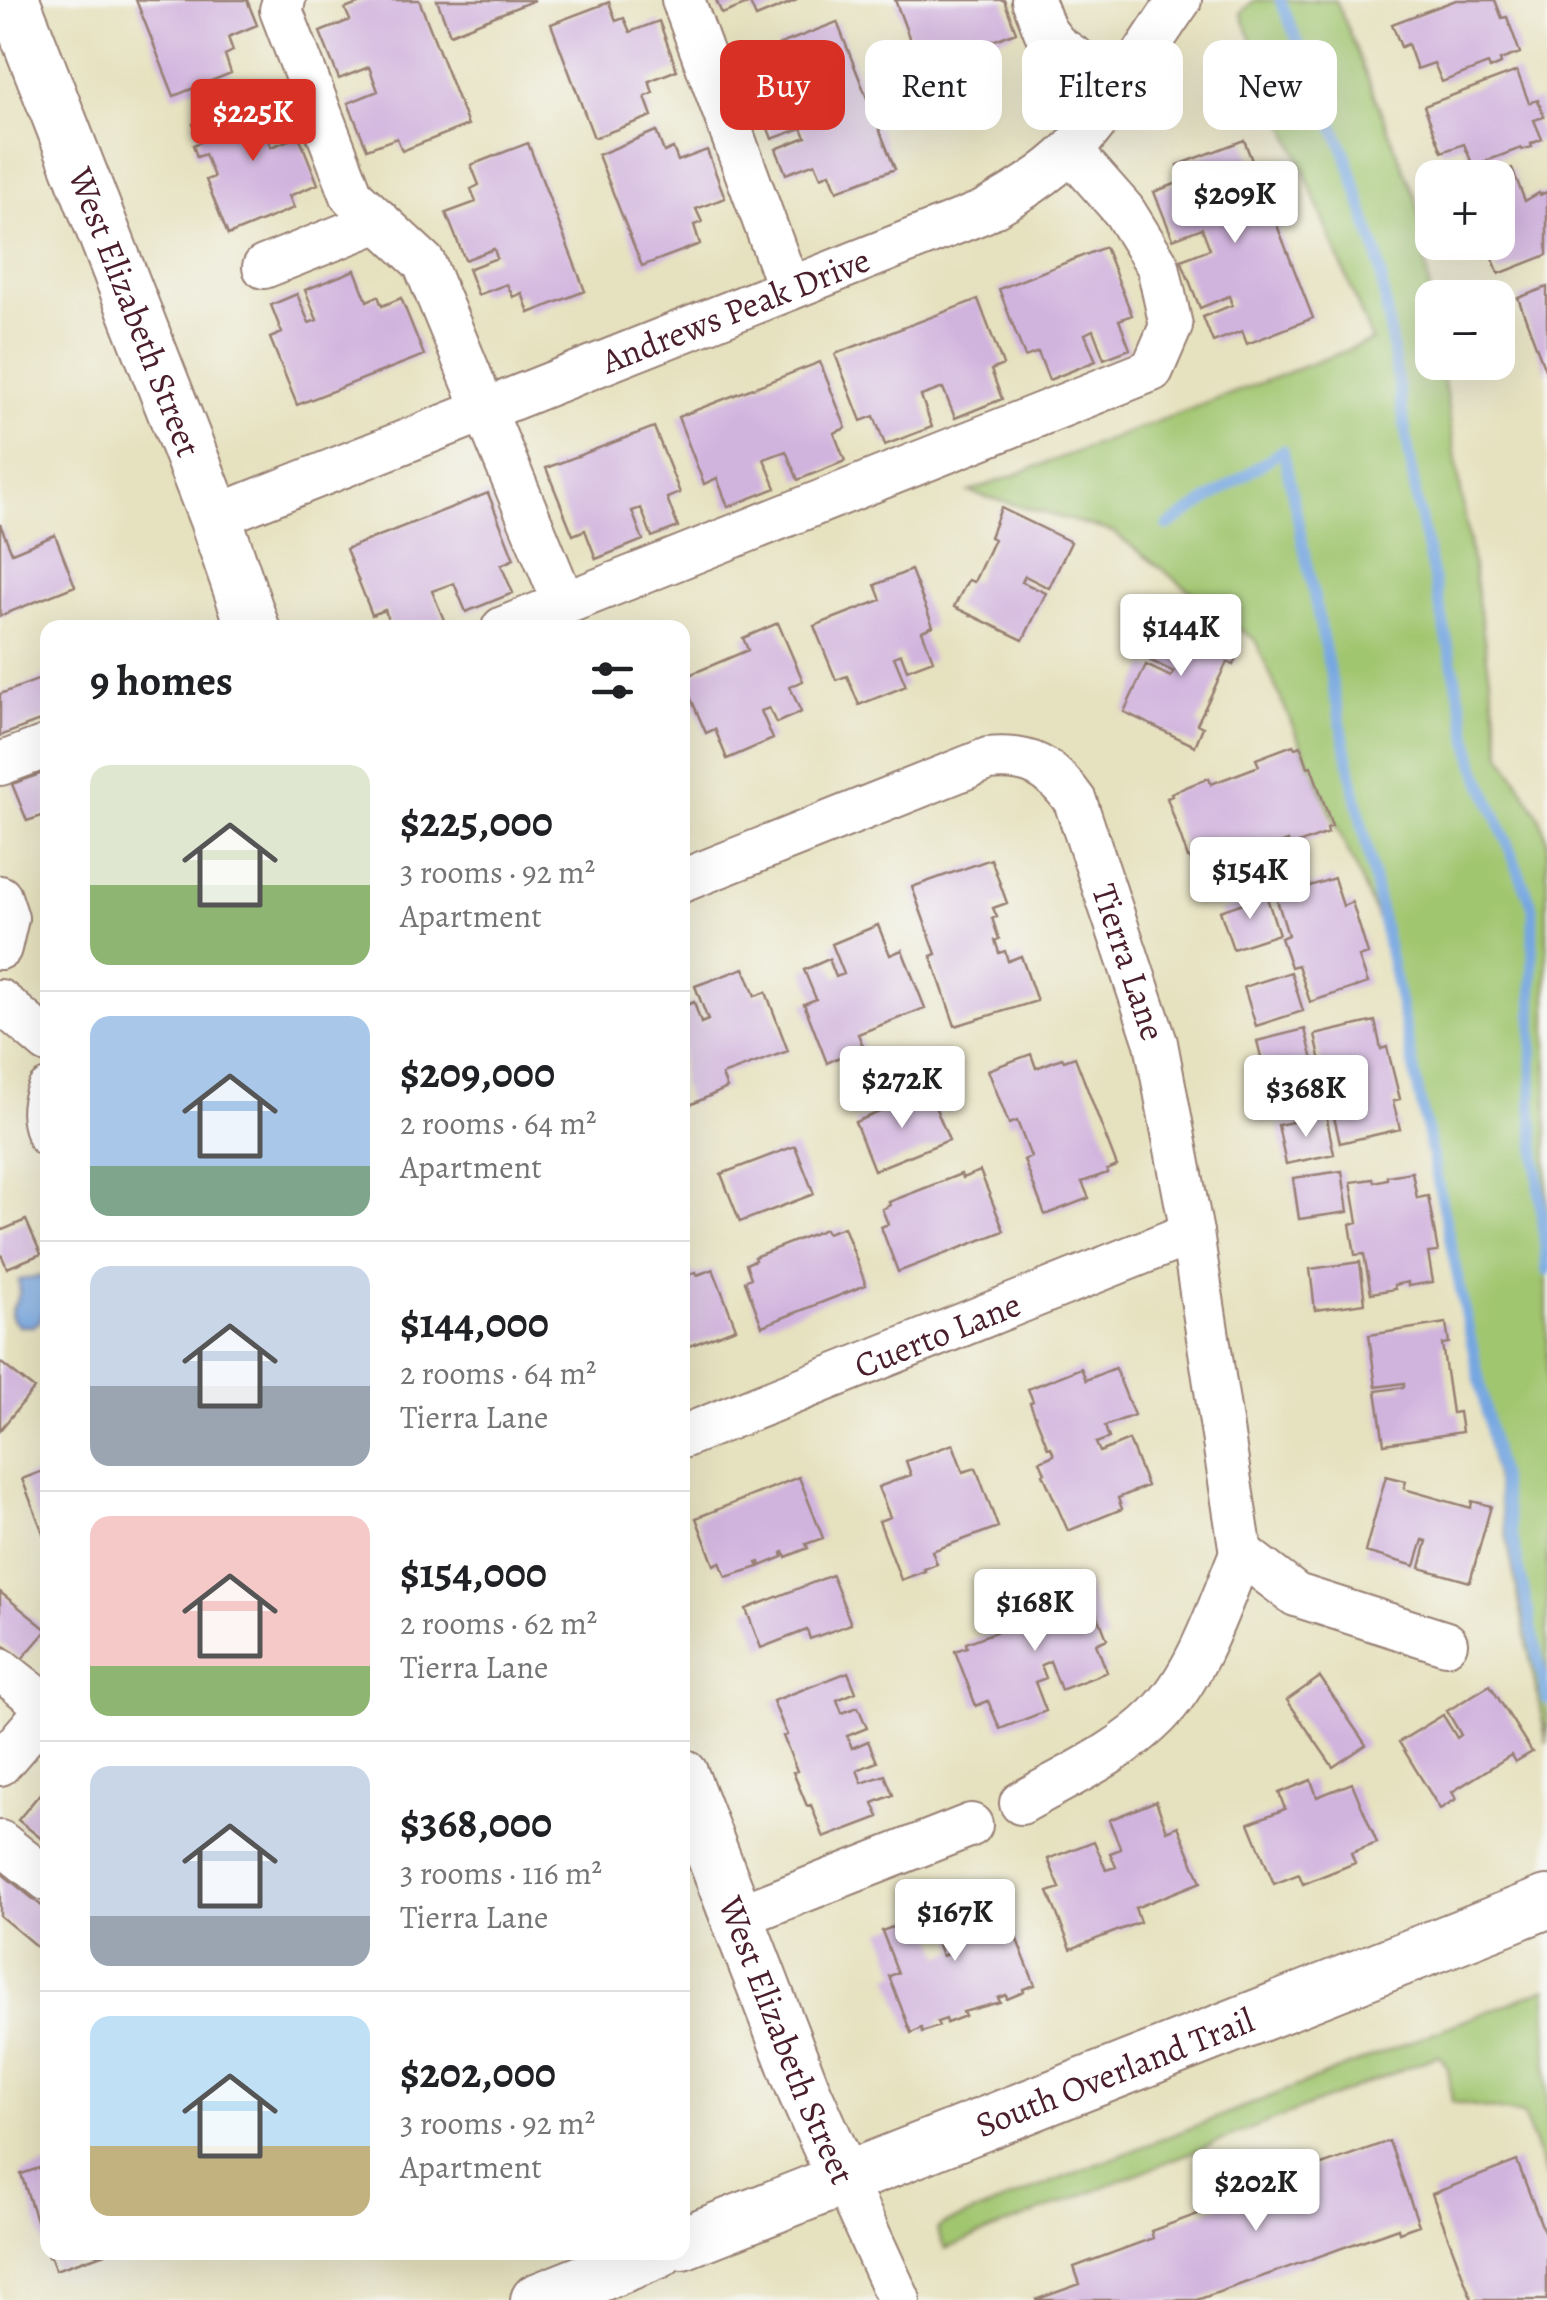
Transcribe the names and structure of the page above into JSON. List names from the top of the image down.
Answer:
{
  "streets": {
    "main road": ["West Elizabeth Street", "South Overland Trail"],
    "street": ["Andrews Peak Drive", "Tierra Lane", "Cuerto Lane"]
  },
  "crossings": [
    ["Andrews Peak Drive", "West Elizabeth Street"],
    ["West Elizabeth Street", "South Overland Trail"],
    ["Tierra Lane", "Cuerto Lane"]
  ],
  "page": {
    "chip": [
      "Buy",
      "Rent",
      "Filters",
      "New"
    ],
    "price": [
      "$225K",
      "$209K",
      "$144K",
      "$154K",
      "$272K",
      "$368K",
      "$168K",
      "$167K",
      "$202K"
    ],
    "map_buttons": ["+", "−"],
    "heading": "9 homes",
    "list": [
      {
        "name": "$225,000",
        "note": "3 rooms · 92 m² · Apartment"
      },
      {
        "name": "$209,000",
        "note": "2 rooms · 64 m² · Apartment"
      },
      {
        "name": "$144,000",
        "note": "2 rooms · 64 m² · Tierra Lane"
      },
      {
        "name": "$154,000",
        "note": "2 rooms · 62 m² · Tierra Lane"
      },
      {
        "name": "$368,000",
        "note": "3 rooms · 116 m² · Tierra Lane"
      },
      {
        "name": "$202,000",
        "note": "3 rooms · 92 m² · Apartment"
      }
    ]
  }
}
